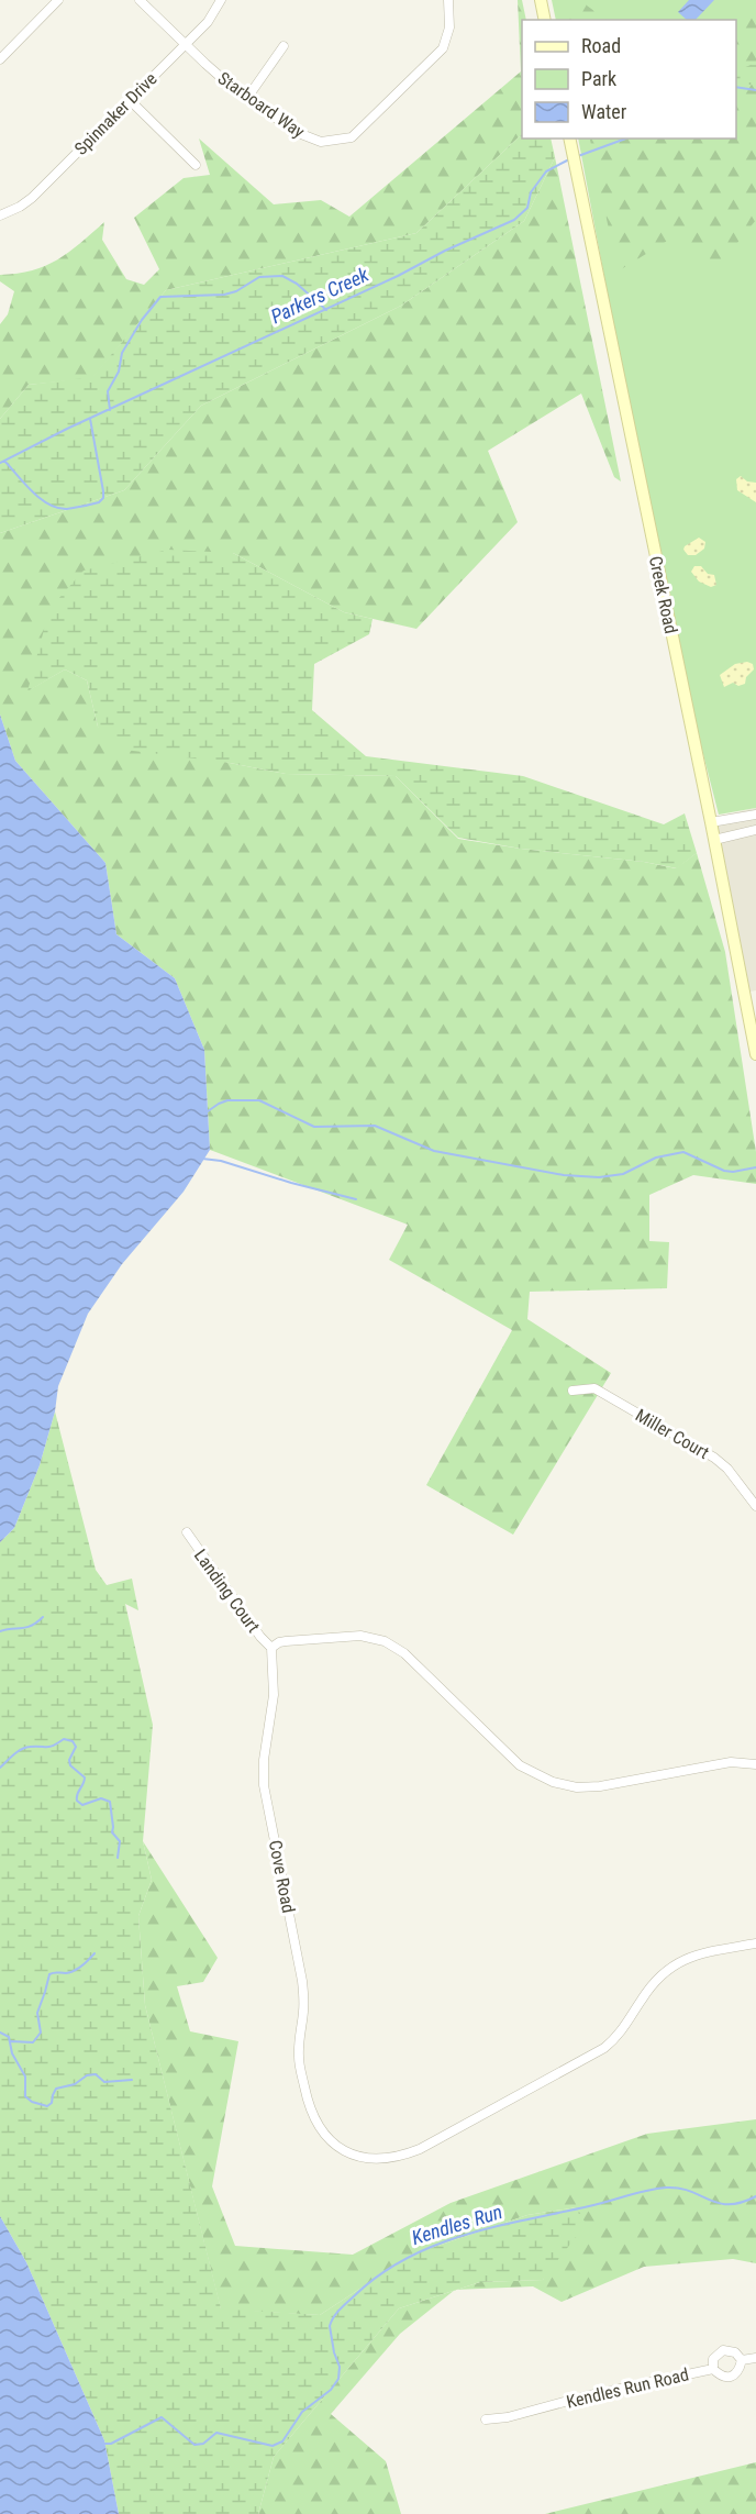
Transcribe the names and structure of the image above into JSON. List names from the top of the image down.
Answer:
{
  "streets": {
    "main road": ["Creek Road"],
    "street": [
      "Starboard Way",
      "Spinnaker Drive",
      "Miller Court",
      "Landing Court",
      "Cove Road",
      "Kendles Run Road"
    ]
  },
  "crossings": [
    ["Starboard Way", "Spinnaker Drive"],
    ["Landing Court", "Cove Road"]
  ],
  "water": ["Parkers Creek", "Kendles Run"],
  "legend": ["Road", "Park", "Water"]
}
